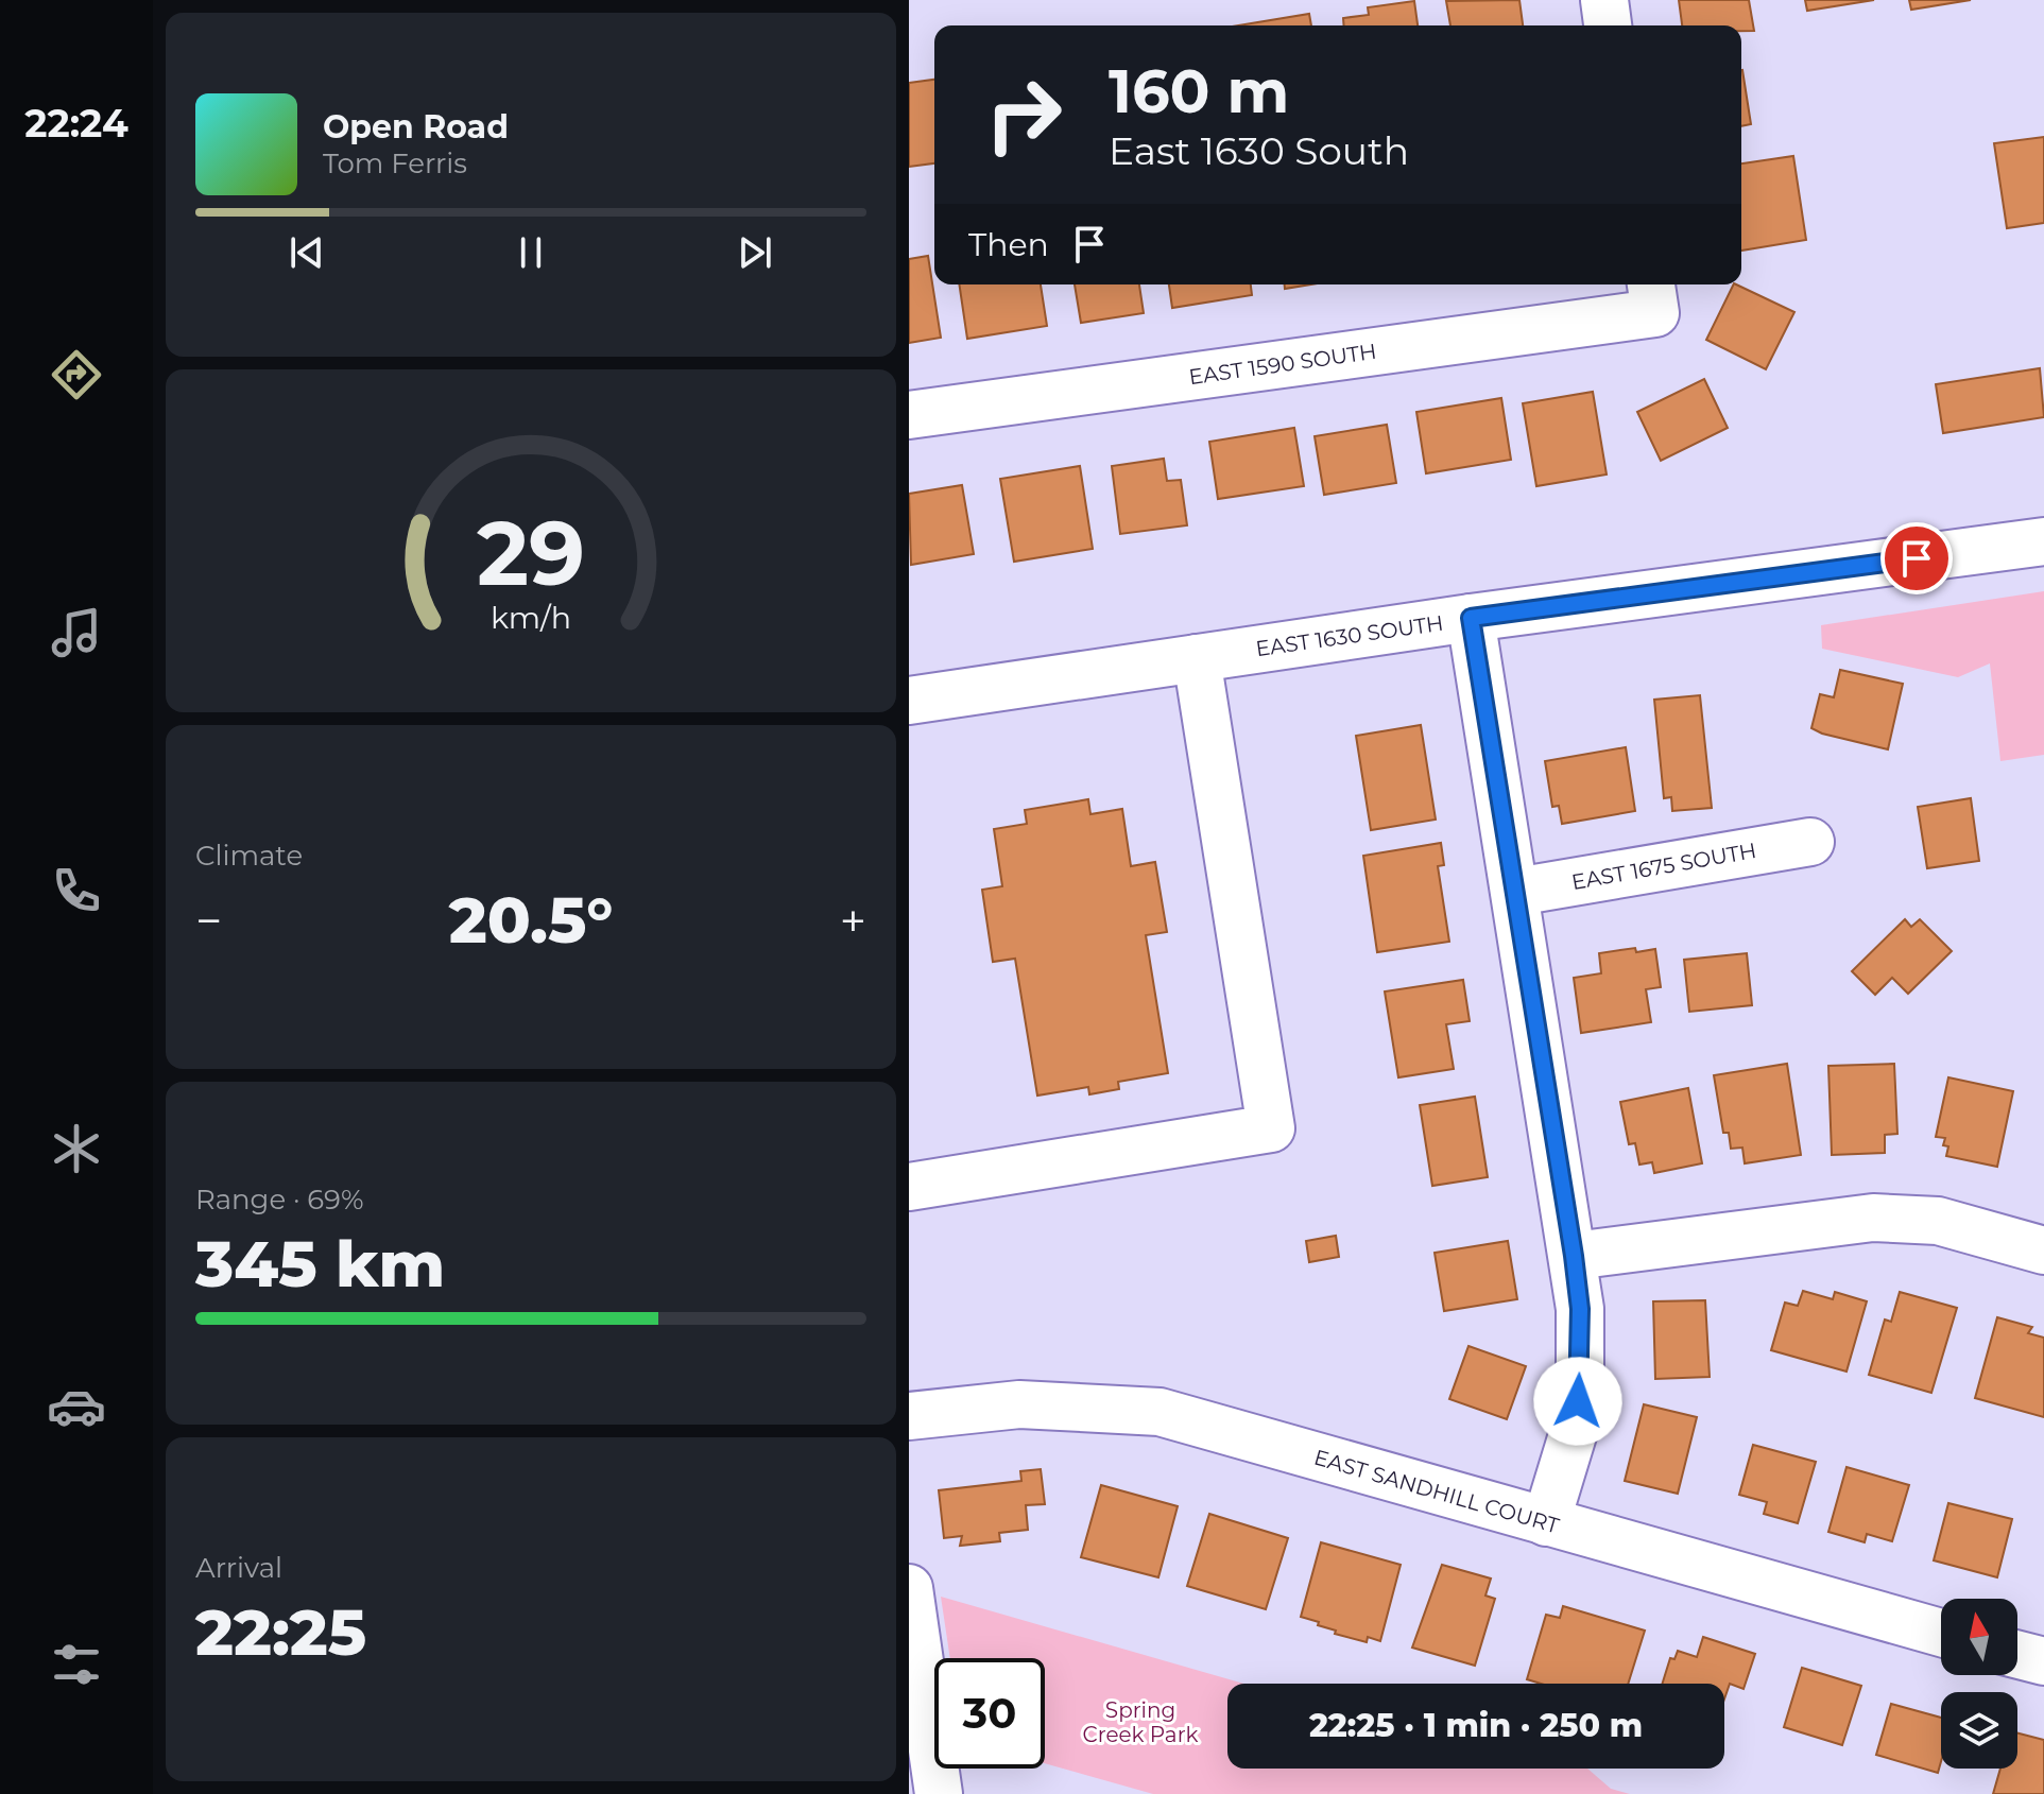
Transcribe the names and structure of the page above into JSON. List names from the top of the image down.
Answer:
{
  "streets": {
    "street": [
      "EAST 1590 SOUTH",
      "EAST 1630 SOUTH",
      "EAST 1675 SOUTH",
      "EAST SANDHILL COURT"
    ]
  },
  "parks": ["Spring Creek Park"],
  "north": "top",
  "page": {
    "tabs": "22:24",
    "turn": ["160 m", "East 1630 South"],
    "song": ["Open Road", "Tom Ferris"],
    "then": "Then",
    "tile": [
      "Climate",
      ["Range · 69%", "345 km"],
      ["Arrival", "22:25"]
    ],
    "heat": ["−", "20.5°", "+"],
    "limit": "30",
    "trip": "22:25 · 1 min · 250 m",
    "gauge": ["29", "km/h"]
  }
}
